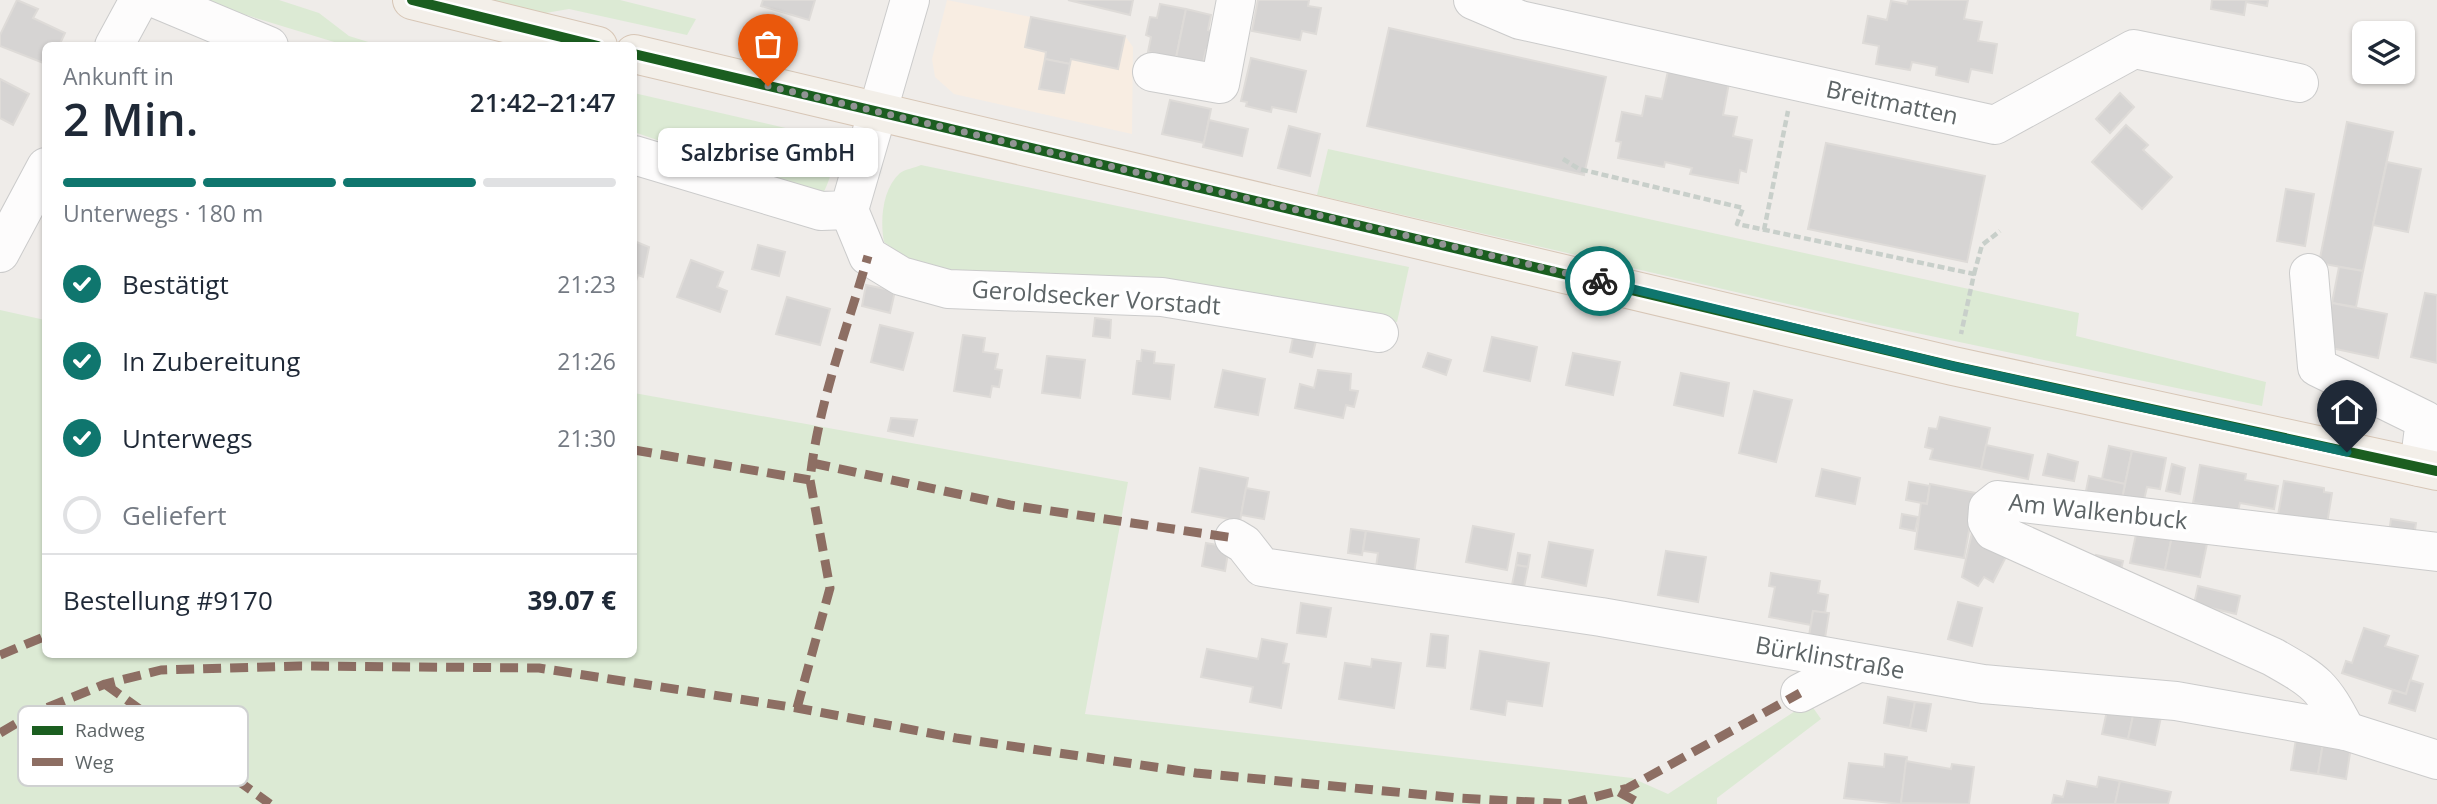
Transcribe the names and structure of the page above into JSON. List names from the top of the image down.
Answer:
{
  "streets": {
    "street": [
      "Breitmatten",
      "Geroldsecker Vorstadt",
      "Am Walkenbuck",
      "Bürklinstraße"
    ]
  },
  "crossings": [
    ["Am Walkenbuck", "Bürklinstraße"]
  ],
  "places": ["Salzbrise GmbH"],
  "legend": ["Radweg", "Weg"],
  "page": {
    "heading": ["2 Min.", "Ankunft in", "21:42–21:47"],
    "panel": ["Bestellung #9170", "39.07 €"],
    "bubble": "Salzbrise GmbH",
    "bar": "Unterwegs · 180 m",
    "list": [
      ["Bestätigt", "21:23"],
      ["In Zubereitung", "21:26"],
      ["Unterwegs", "21:30"],
      "Geliefert"
    ]
  }
}
